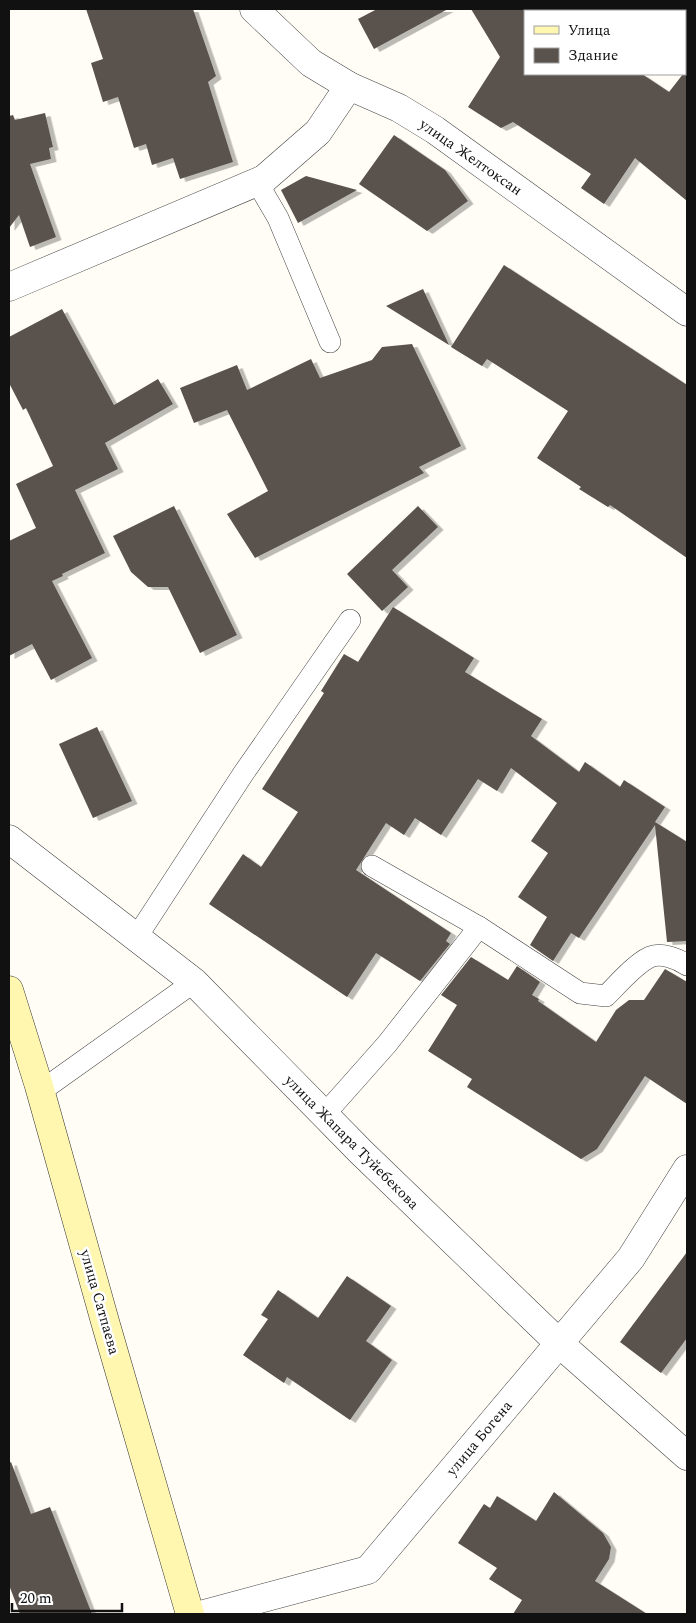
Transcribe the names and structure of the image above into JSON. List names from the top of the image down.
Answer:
{
  "streets": {
    "street": [
      "улица Желтоксан",
      "улица Жапара Туйебекова",
      "улица Сатпаева",
      "улица Богена"
    ]
  },
  "crossings": [
    ["улица Жапара Туйебекова", "улица Богена"]
  ],
  "legend": ["Улица", "Здание"],
  "scale_bar": "20 m"
}
